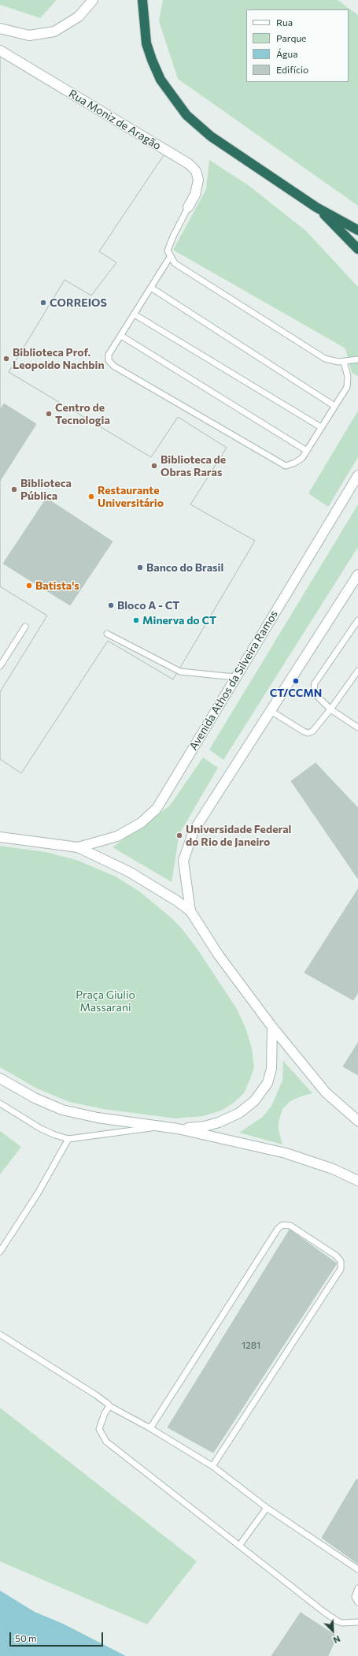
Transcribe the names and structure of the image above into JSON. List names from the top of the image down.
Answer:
{
  "streets": {
    "street": ["Rua Moniz de Aragão", "Avenida Athos da Silveira Ramos"]
  },
  "parks": ["Praça Giulio Massarani"],
  "places": [
    "CORREIOS",
    "Biblioteca Prof. Leopoldo Nachbin",
    "Centro de Tecnologia",
    "Biblioteca de Obras Raras",
    "Biblioteca Pública",
    "Restaurante Universitário",
    "Banco do Brasil",
    "Batista's",
    "Bloco A - CT",
    "Minerva do CT",
    "CT/CCMN",
    "Universidade Federal do Rio de Janeiro"
  ],
  "house_numbers": ["1281"],
  "legend": [
    "Rua",
    "Parque",
    "Água",
    "Edifício"
  ],
  "scale_bar": "50 m",
  "north": "bottom right"
}
